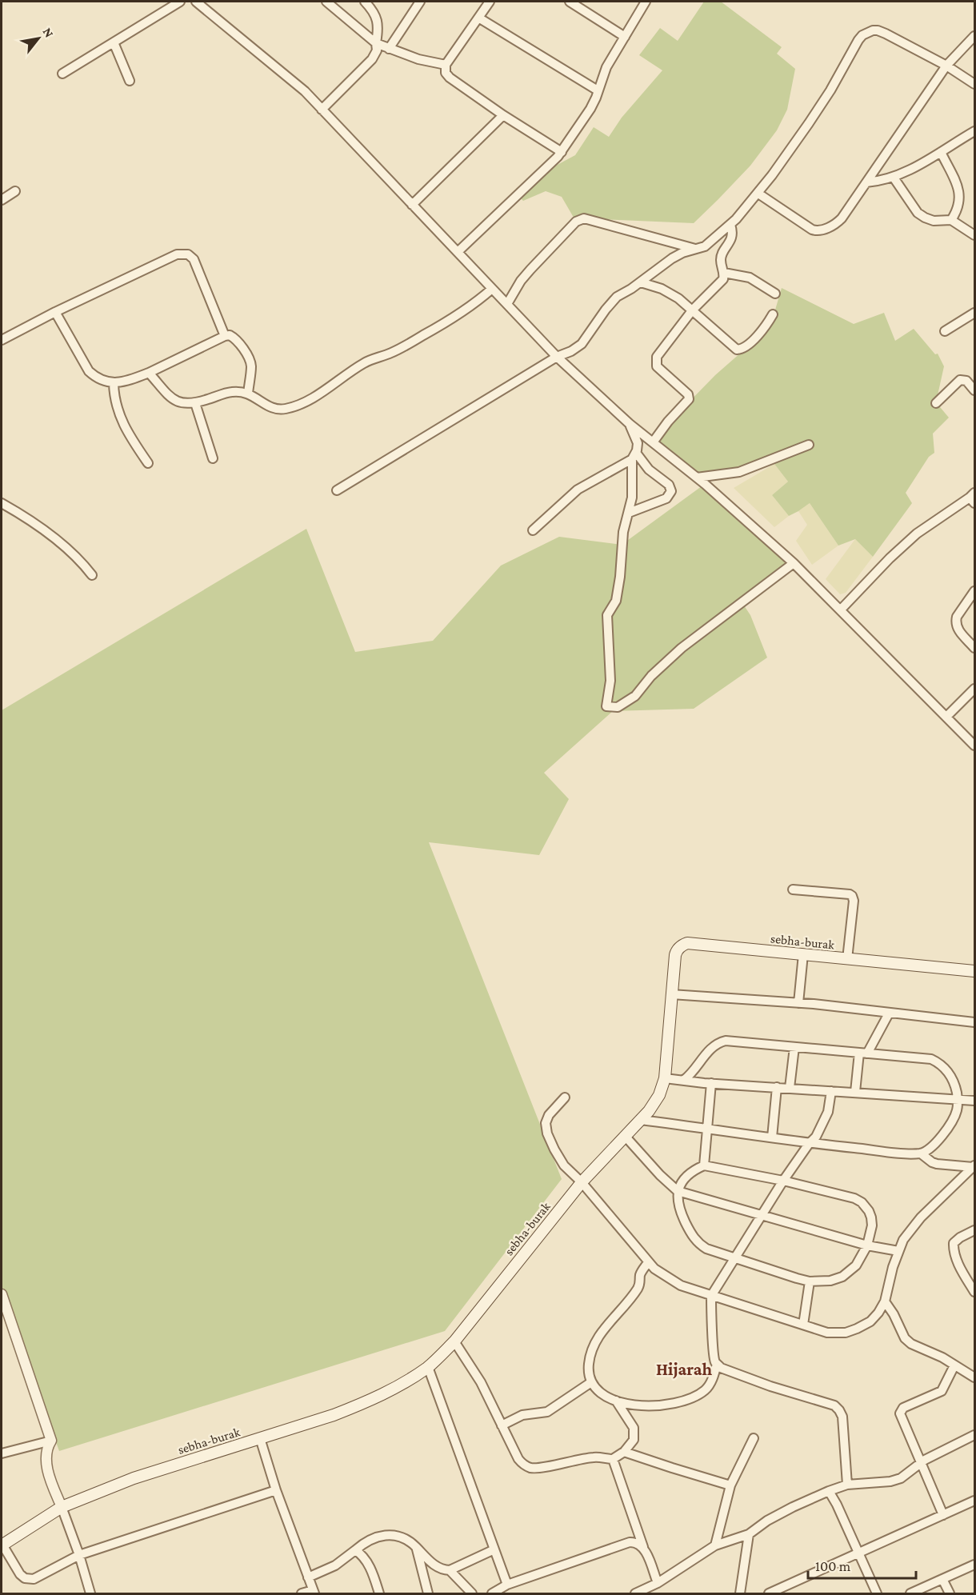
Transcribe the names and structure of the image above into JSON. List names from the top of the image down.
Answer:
{
  "streets": {
    "main road": ["sebha-burak"]
  },
  "districts": ["Hijarah"],
  "scale_bar": "100 m",
  "north": "top right"
}
